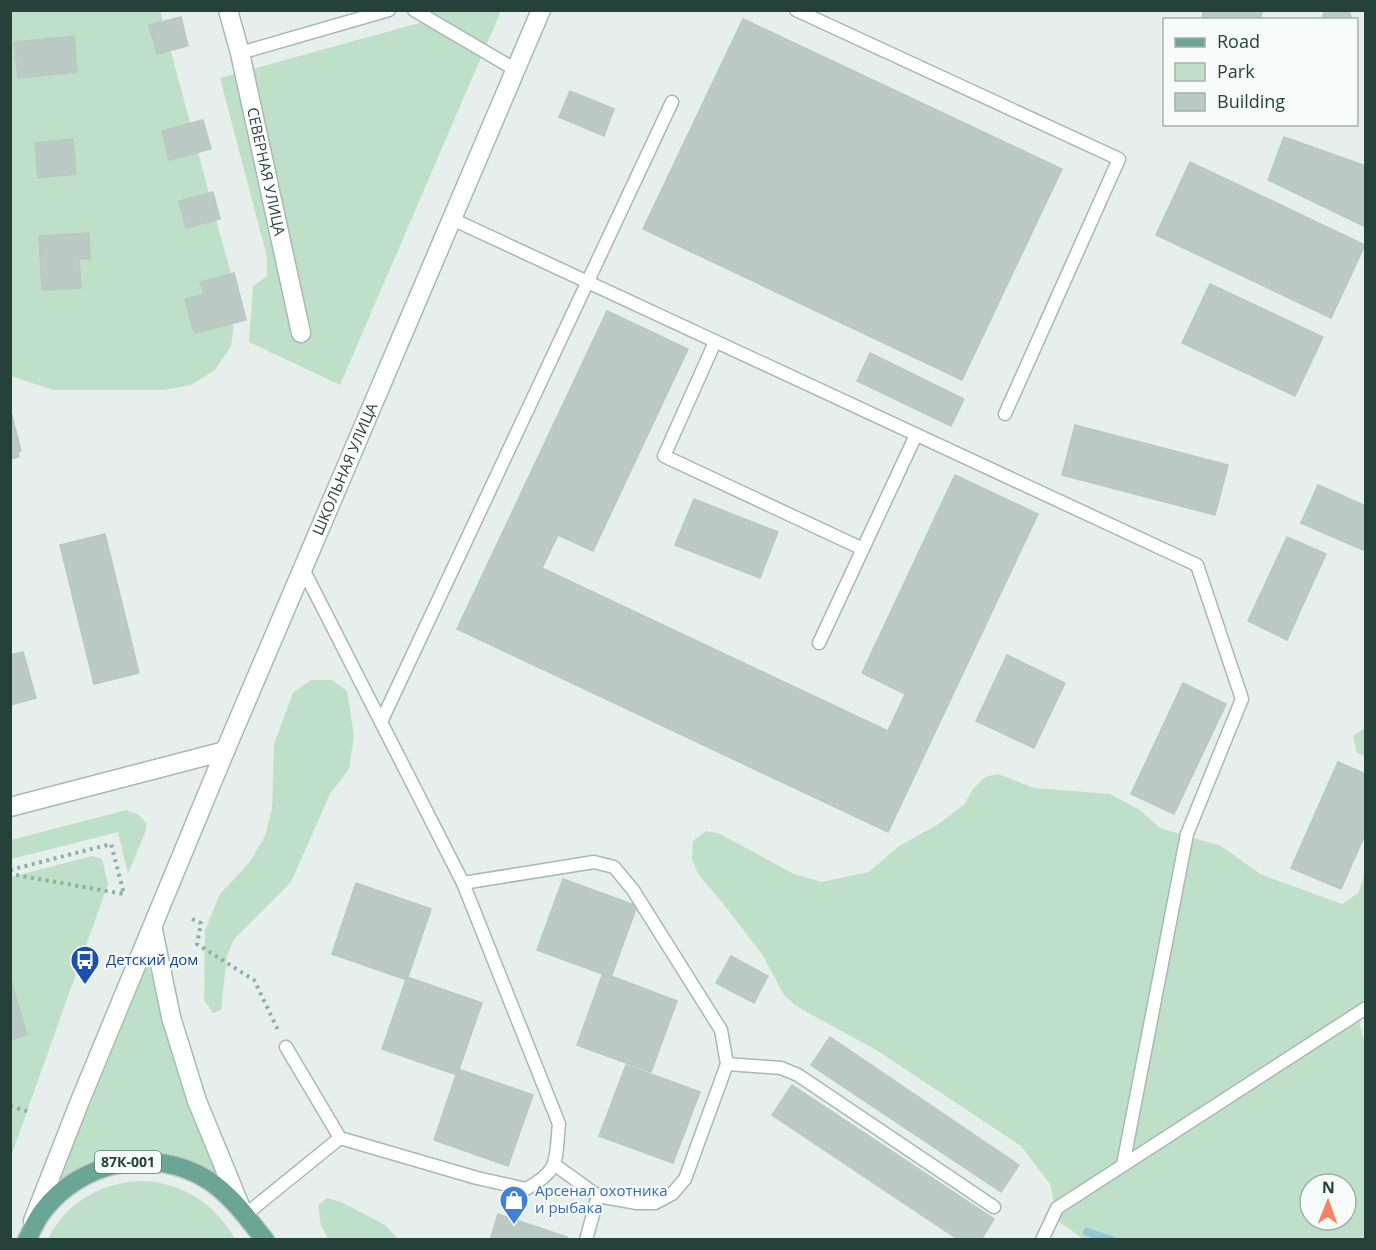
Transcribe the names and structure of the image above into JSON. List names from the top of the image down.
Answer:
{
  "streets": {
    "main road": ["СЕВЕРНАЯ УЛИЦА", "ШКОЛЬНАЯ УЛИЦА", "87К-001"]
  },
  "crossings": [
    ["ШКОЛЬНАЯ УЛИЦА", "87К-001"]
  ],
  "places": {
    "bus stop": ["Детский дом"],
    "shop": ["Арсенал охотника и рыбака"]
  },
  "legend": ["Road", "Park", "Building"],
  "north": "top"
}
